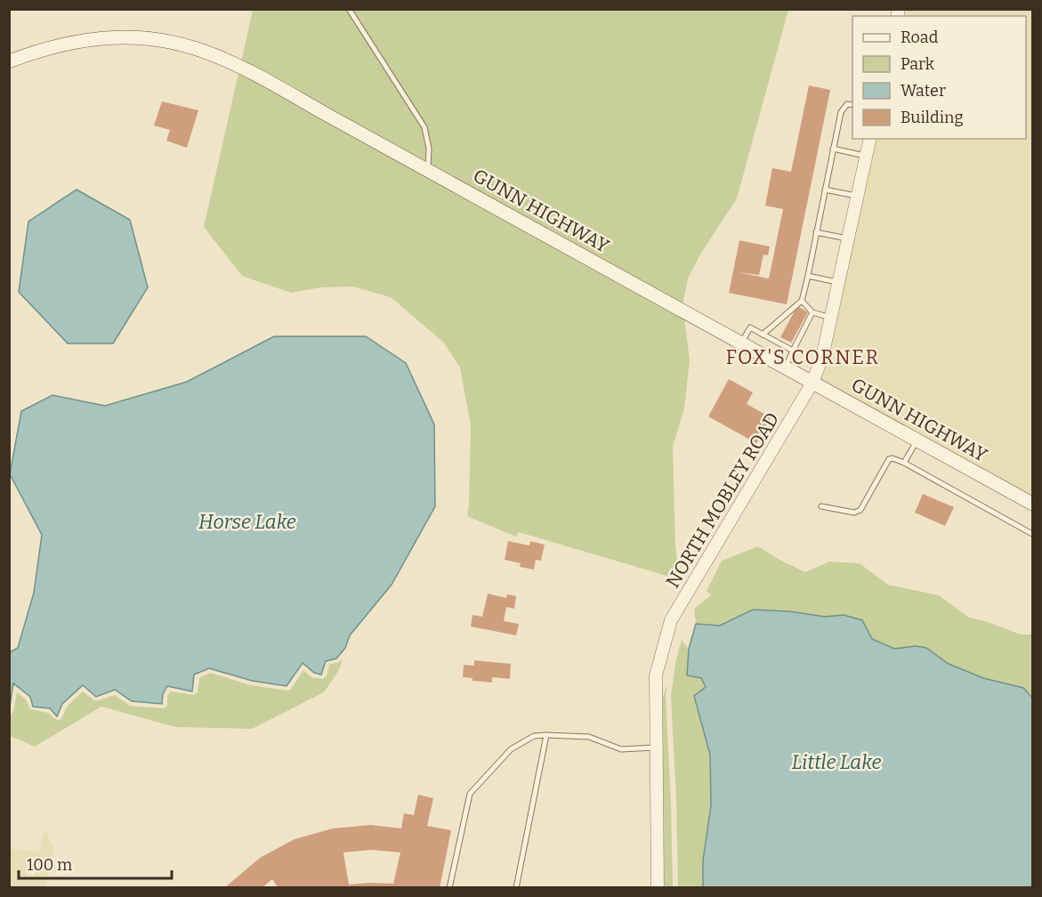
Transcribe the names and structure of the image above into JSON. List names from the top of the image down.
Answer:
{
  "streets": {
    "main road": ["GUNN HIGHWAY"],
    "street": ["NORTH MOBLEY ROAD"]
  },
  "crossings": [
    ["GUNN HIGHWAY", "NORTH MOBLEY ROAD"]
  ],
  "districts": ["FOX'S CORNER"],
  "water": ["Horse Lake", "Little Lake"],
  "legend": [
    "Road",
    "Park",
    "Water",
    "Building"
  ],
  "scale_bar": "100 m"
}
